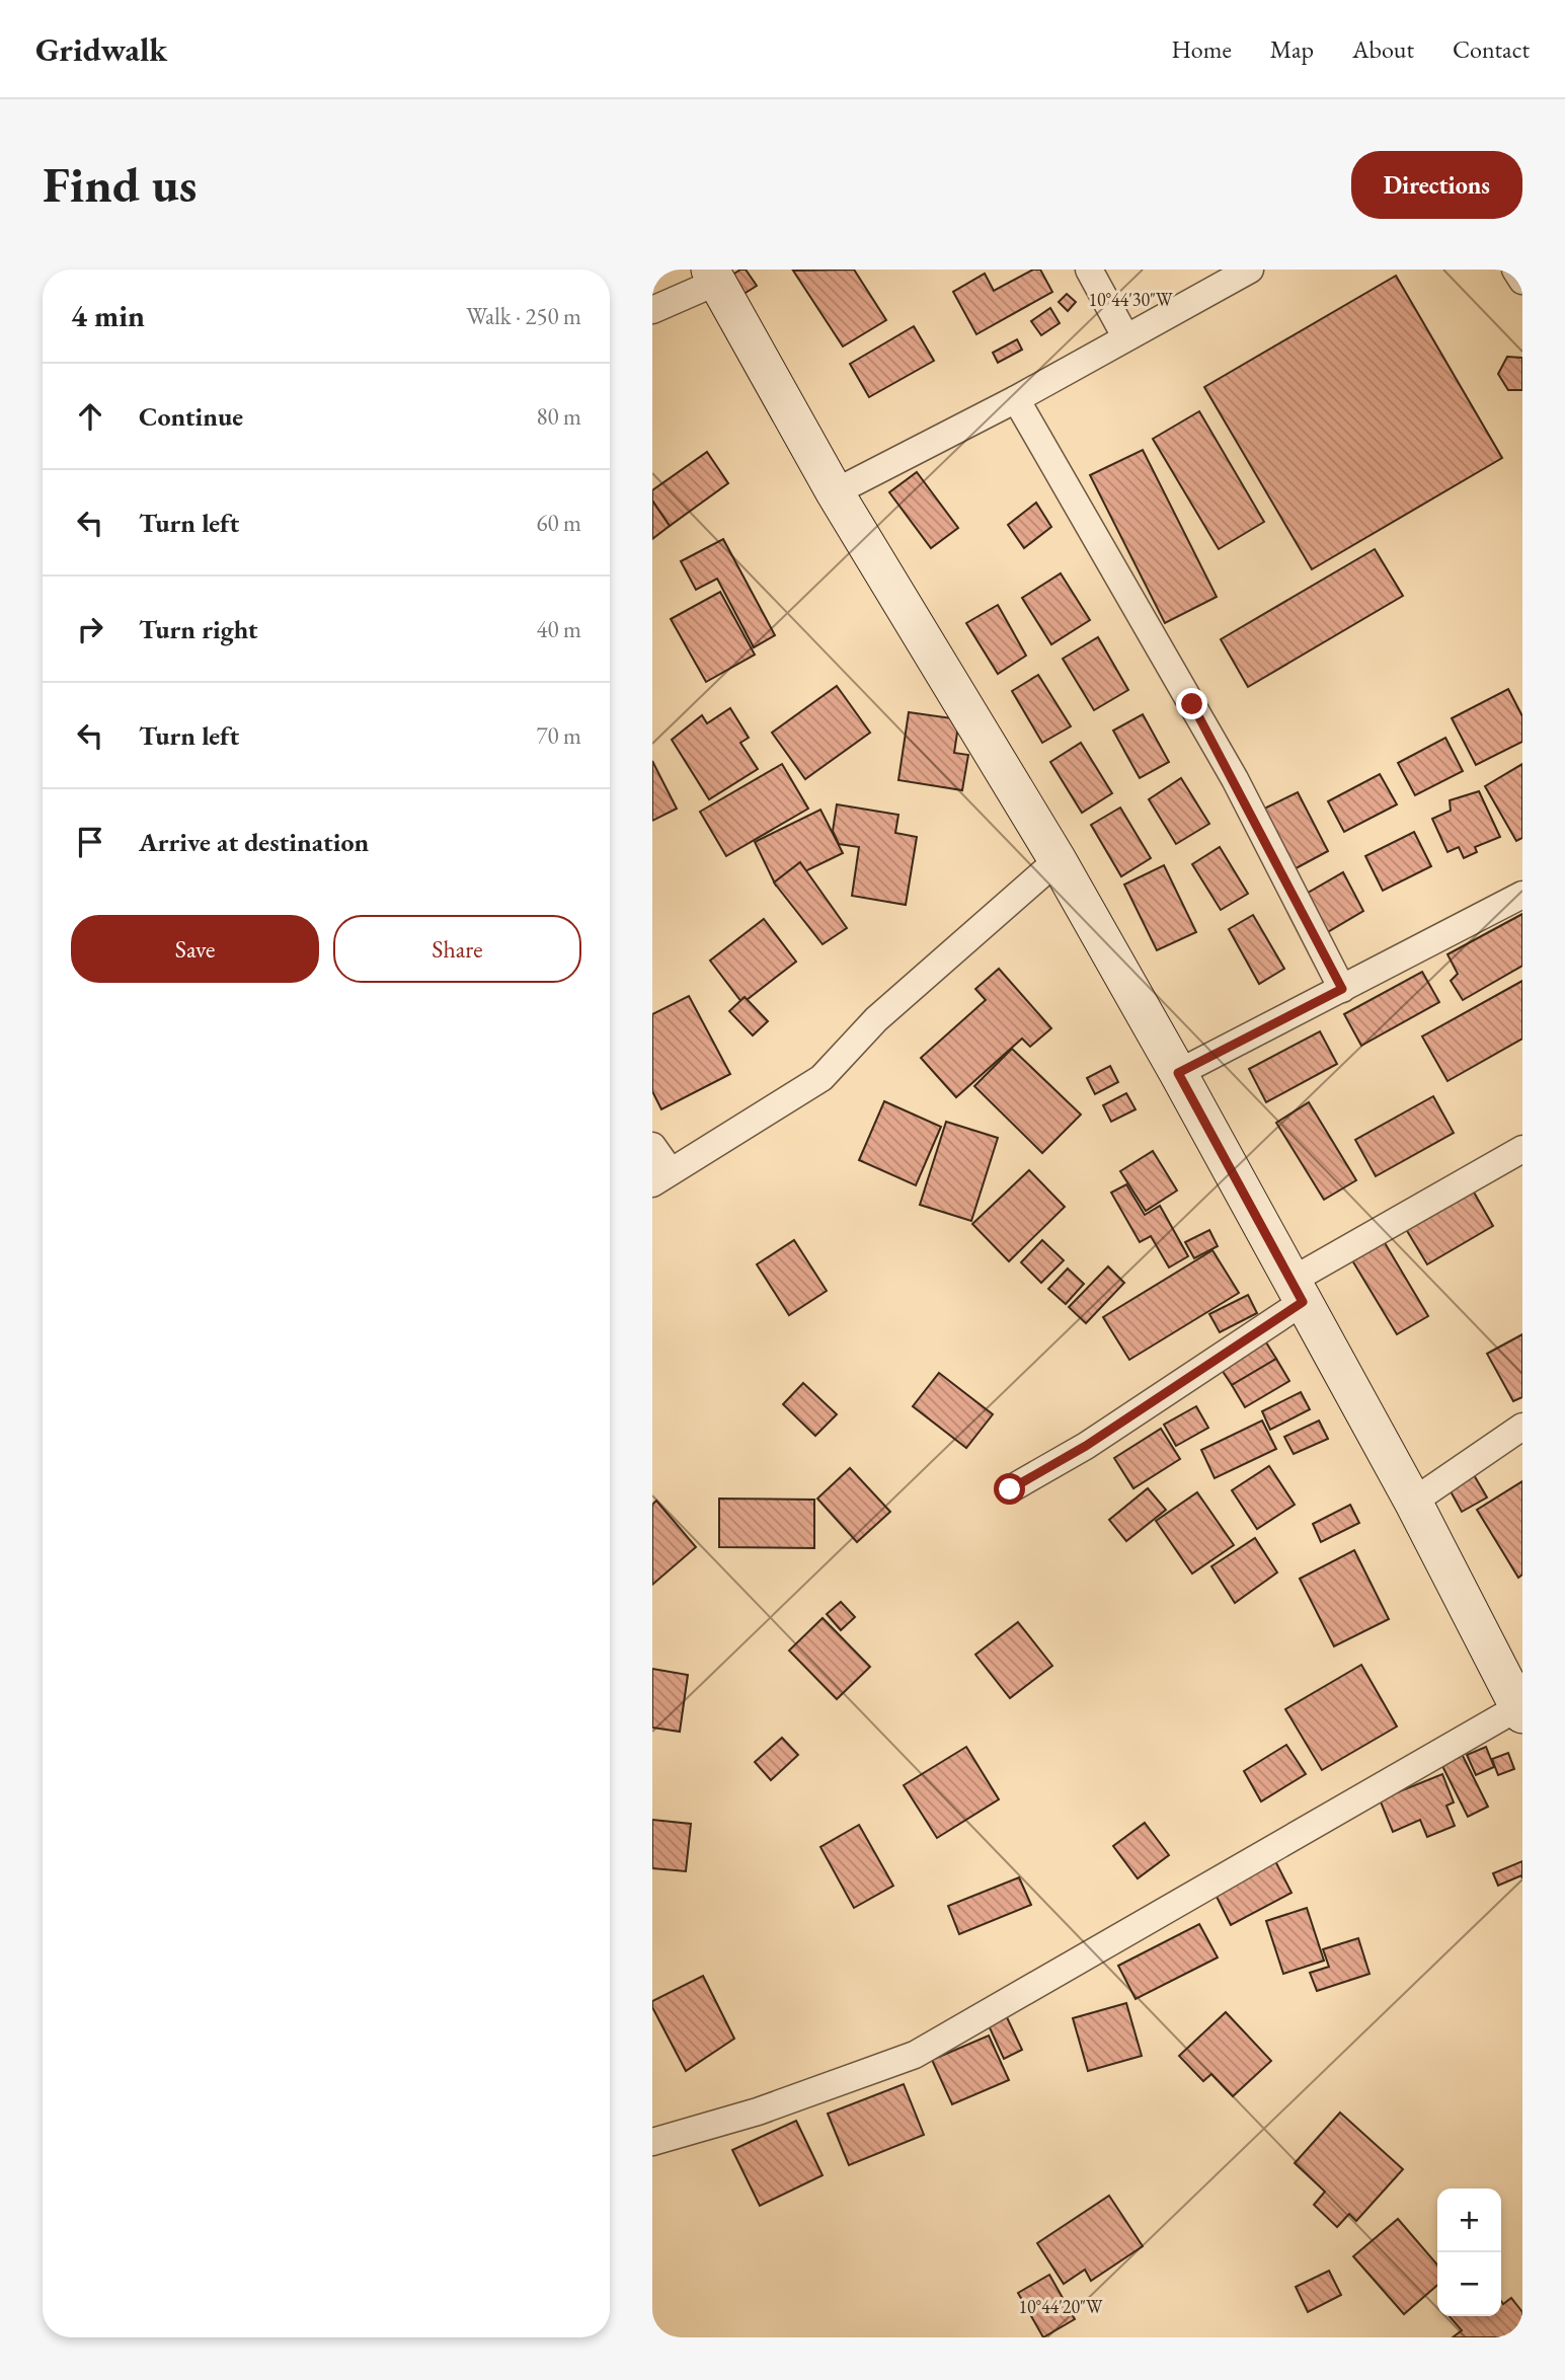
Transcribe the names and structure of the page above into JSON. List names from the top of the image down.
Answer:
{
  "page": {
    "header": "Gridwalk",
    "nav": [
      "Home",
      "Map",
      "About",
      "Contact"
    ],
    "buttons": [
      "Directions",
      ["Save", "Share"]
    ],
    "title": "Find us",
    "heading": ["4 min", "Walk · 250 m"],
    "list": [
      ["Continue", "80 m"],
      ["Turn left", "60 m"],
      ["Turn right", "40 m"],
      ["Turn left", "70 m"],
      "Arrive at destination"
    ],
    "map_buttons": ["+", "−"]
  },
  "coordinates": ["10°44'30\"W", "10°44'20\"W"]
}
